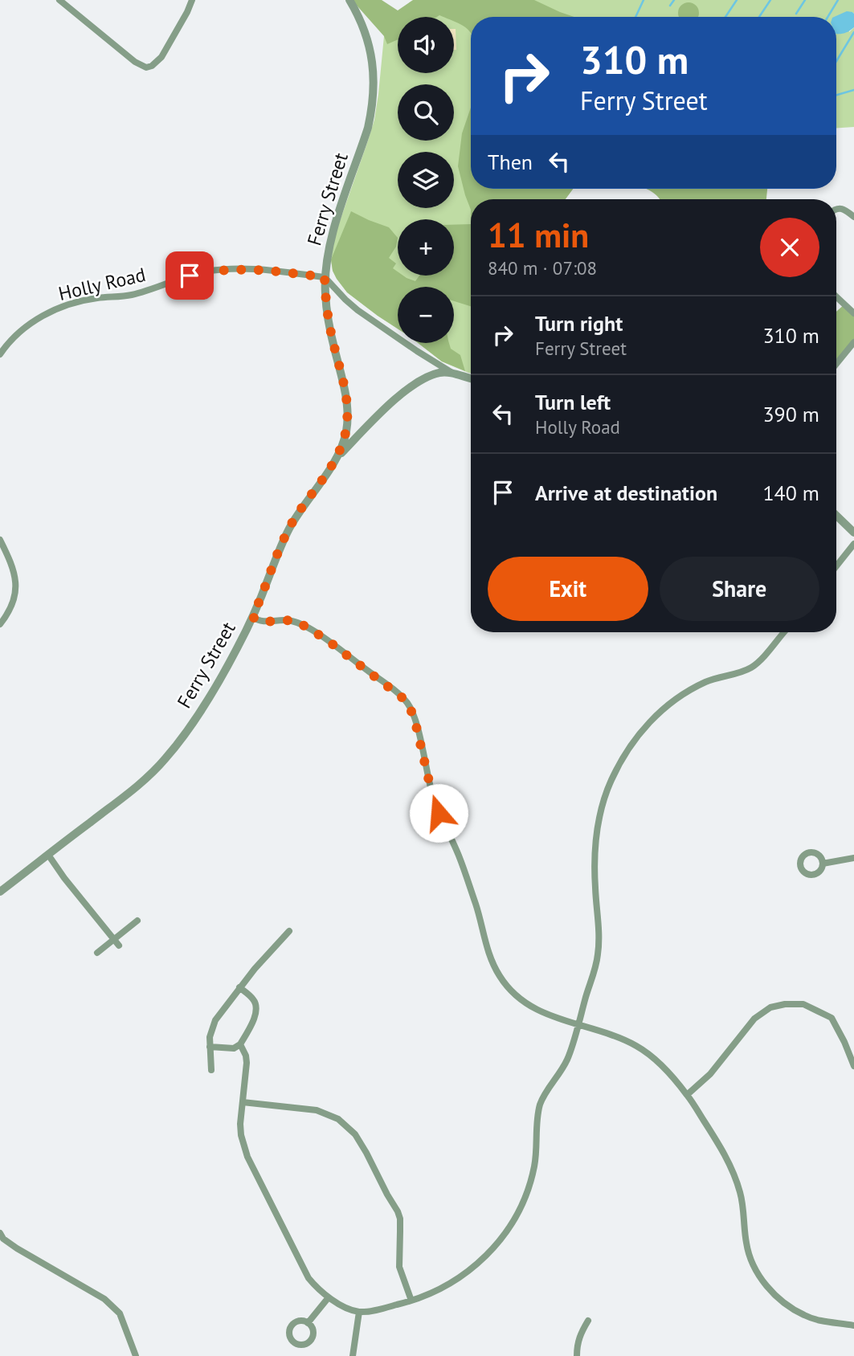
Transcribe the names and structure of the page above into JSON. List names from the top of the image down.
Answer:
{
  "streets": {
    "street": ["Ferry Street", "Holly Road"]
  },
  "crossings": [
    ["Ferry Street", "Holly Road"]
  ],
  "page": {
    "map_buttons": ["+", "−"],
    "turn": ["310 m", "Ferry Street"],
    "then": "Then",
    "heading": ["11 min", "840 m · 07:08"],
    "list": [
      {
        "name": "Turn right",
        "note": "Ferry Street",
        "value": "310 m"
      },
      {
        "name": "Turn left",
        "note": "Holly Road",
        "value": "390 m"
      },
      {
        "name": "Arrive at destination",
        "value": "140 m"
      }
    ],
    "buttons": ["Exit", "Share"]
  }
}
